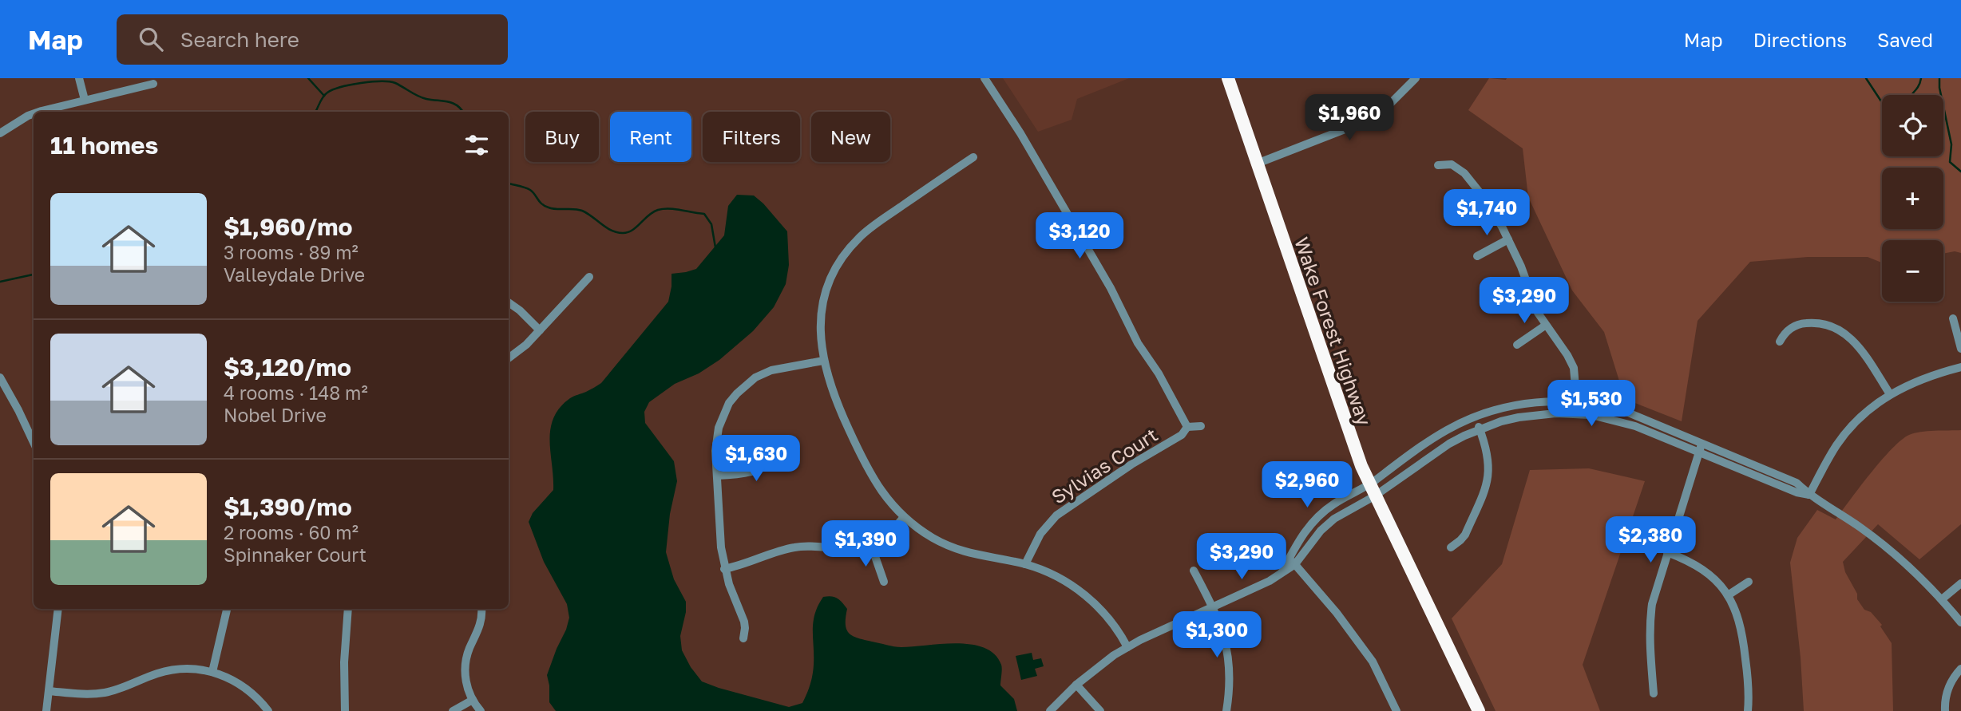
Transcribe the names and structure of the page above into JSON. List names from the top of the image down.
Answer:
{
  "streets": {
    "highway": ["Wake Forest Highway"],
    "street": ["Sylvias Court"]
  },
  "page": {
    "header": "Map",
    "search": "Search here",
    "nav": ["Map", "Directions", "Saved"],
    "price": [
      "$1,960",
      "$1,740",
      "$3,120",
      "$3,290",
      "$1,530",
      "$1,630",
      "$2,960",
      "$2,380",
      "$1,390",
      "$3,290",
      "$1,300"
    ],
    "map_buttons": ["+", "−"],
    "chip": [
      "Buy",
      "Rent",
      "Filters",
      "New"
    ],
    "heading": "11 homes",
    "list": [
      {
        "name": "$1,960/mo",
        "note": "3 rooms · 89 m² · Valleydale Drive"
      },
      {
        "name": "$3,120/mo",
        "note": "4 rooms · 148 m² · Nobel Drive"
      },
      {
        "name": "$1,390/mo",
        "note": "2 rooms · 60 m² · Spinnaker Court"
      }
    ]
  }
}
